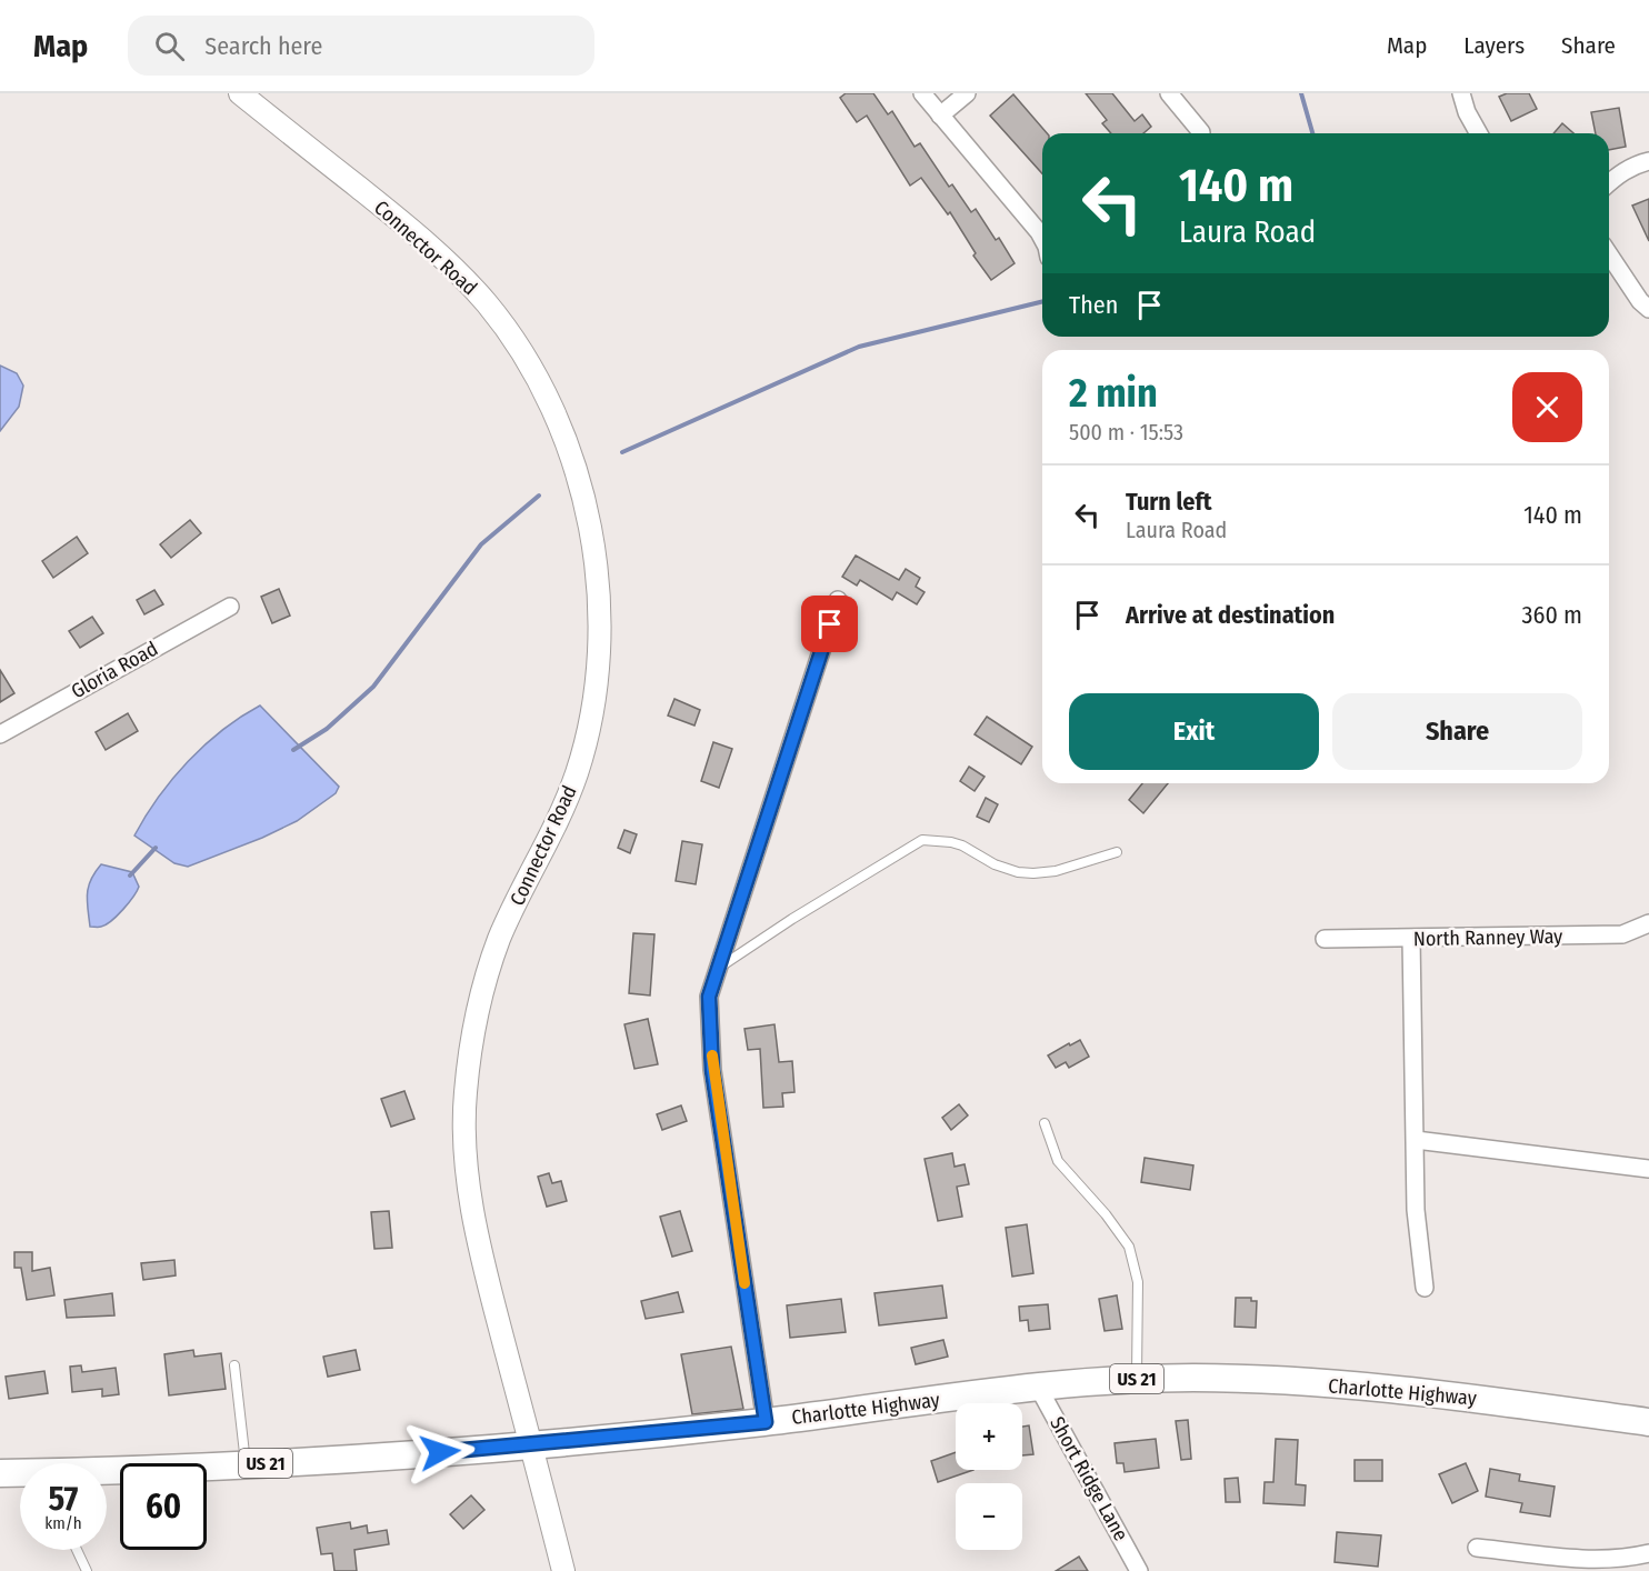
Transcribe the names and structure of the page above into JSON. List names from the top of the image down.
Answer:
{
  "streets": {
    "main road": ["US 21", "Charlotte Highway"],
    "street": [
      "Connector Road",
      "Gloria Road",
      "North Ranney Way",
      "Short Ridge Lane"
    ]
  },
  "crossings": [
    ["Connector Road", "Charlotte Highway"],
    ["Charlotte Highway", "Short Ridge Lane"]
  ],
  "page": {
    "header": "Map",
    "search": "Search here",
    "nav": ["Map", "Layers", "Share"],
    "turn": ["140 m", "Laura Road"],
    "then": "Then",
    "heading": ["2 min", "500 m · 15:53"],
    "list": [
      {
        "name": "Turn left",
        "note": "Laura Road",
        "value": "140 m"
      },
      {
        "name": "Arrive at destination",
        "value": "360 m"
      }
    ],
    "buttons": ["Exit", "Share"],
    "map_buttons": ["+", "−"],
    "speed": "57 km/h",
    "limit": "60"
  }
}
